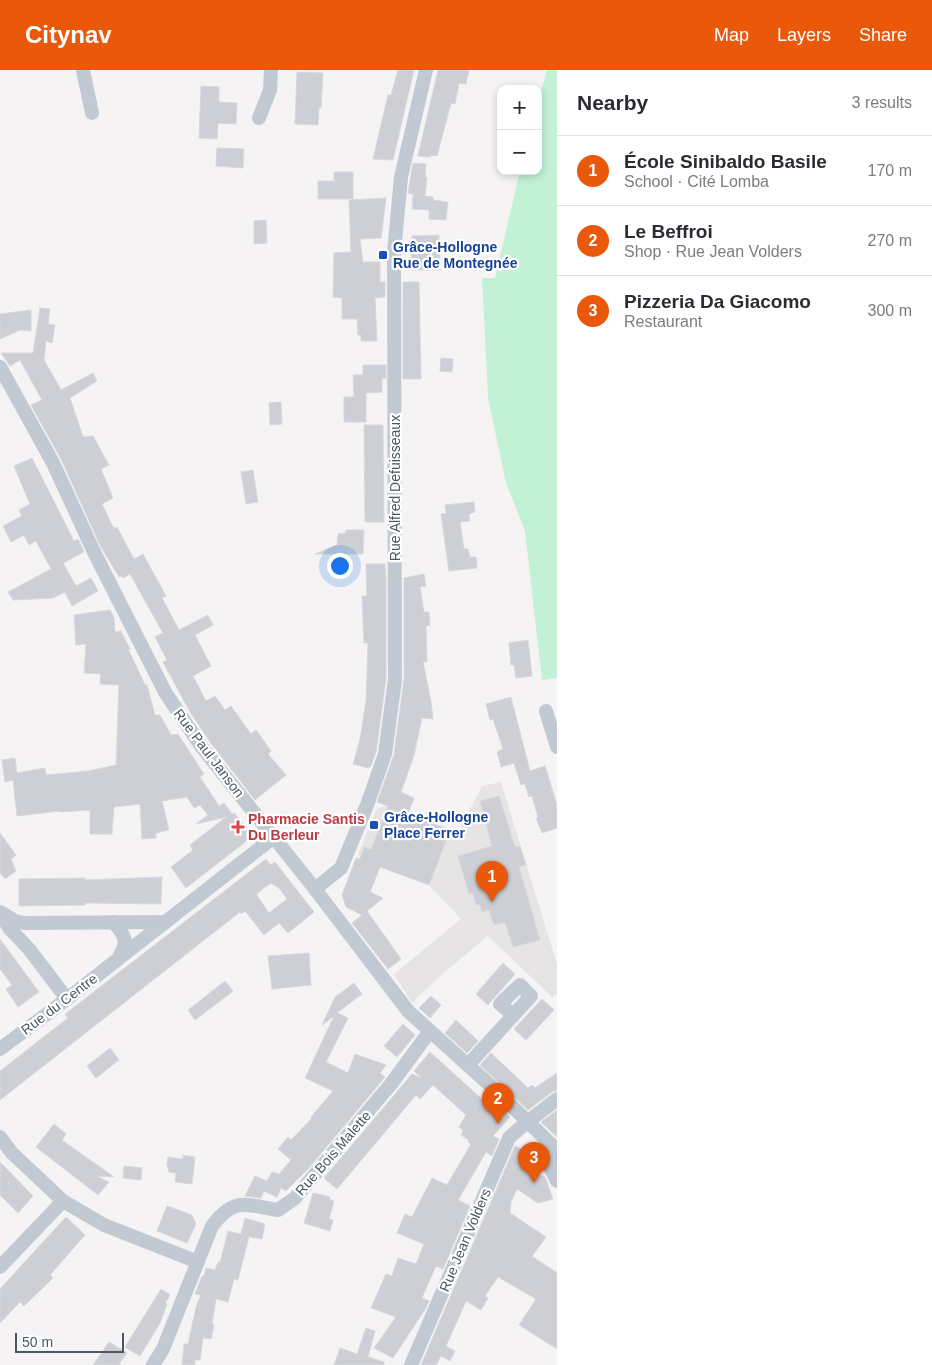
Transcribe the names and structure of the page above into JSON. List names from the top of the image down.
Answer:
{
  "streets": {
    "street": [
      "Rue Alfred Defuisseaux",
      "Rue Paul Janson",
      "Rue du Centre",
      "Rue Bois Malette",
      "Rue Jean Volders"
    ]
  },
  "crossings": [
    ["Rue Alfred Defuisseaux", "Rue Paul Janson"],
    ["Rue Paul Janson", "Rue du Centre"],
    ["Rue Paul Janson", "Rue Bois Malette"],
    ["Rue Paul Janson", "Rue Jean Volders"]
  ],
  "places": {
    "transit": ["Grâce-Hollogne Rue de Montegnée", "Grâce-Hollogne Place Ferrer"],
    "health": ["Pharmacie Santis Du Berleur"]
  },
  "scale_bar": "50 m",
  "page": {
    "header": "Citynav",
    "nav": ["Map", "Layers", "Share"],
    "heading": ["Nearby", "3 results"],
    "map_buttons": ["+", "−"],
    "list": [
      {
        "mark": "1",
        "name": "École Sinibaldo Basile",
        "note": "School · Cité Lomba",
        "value": "170 m"
      },
      {
        "mark": "2",
        "name": "Le Beffroi",
        "note": "Shop · Rue Jean Volders",
        "value": "270 m"
      },
      {
        "mark": "3",
        "name": "Pizzeria Da Giacomo",
        "note": "Restaurant",
        "value": "300 m"
      }
    ],
    "pins": ["1", "2", "3"],
    "scale": "50 m"
  }
}
